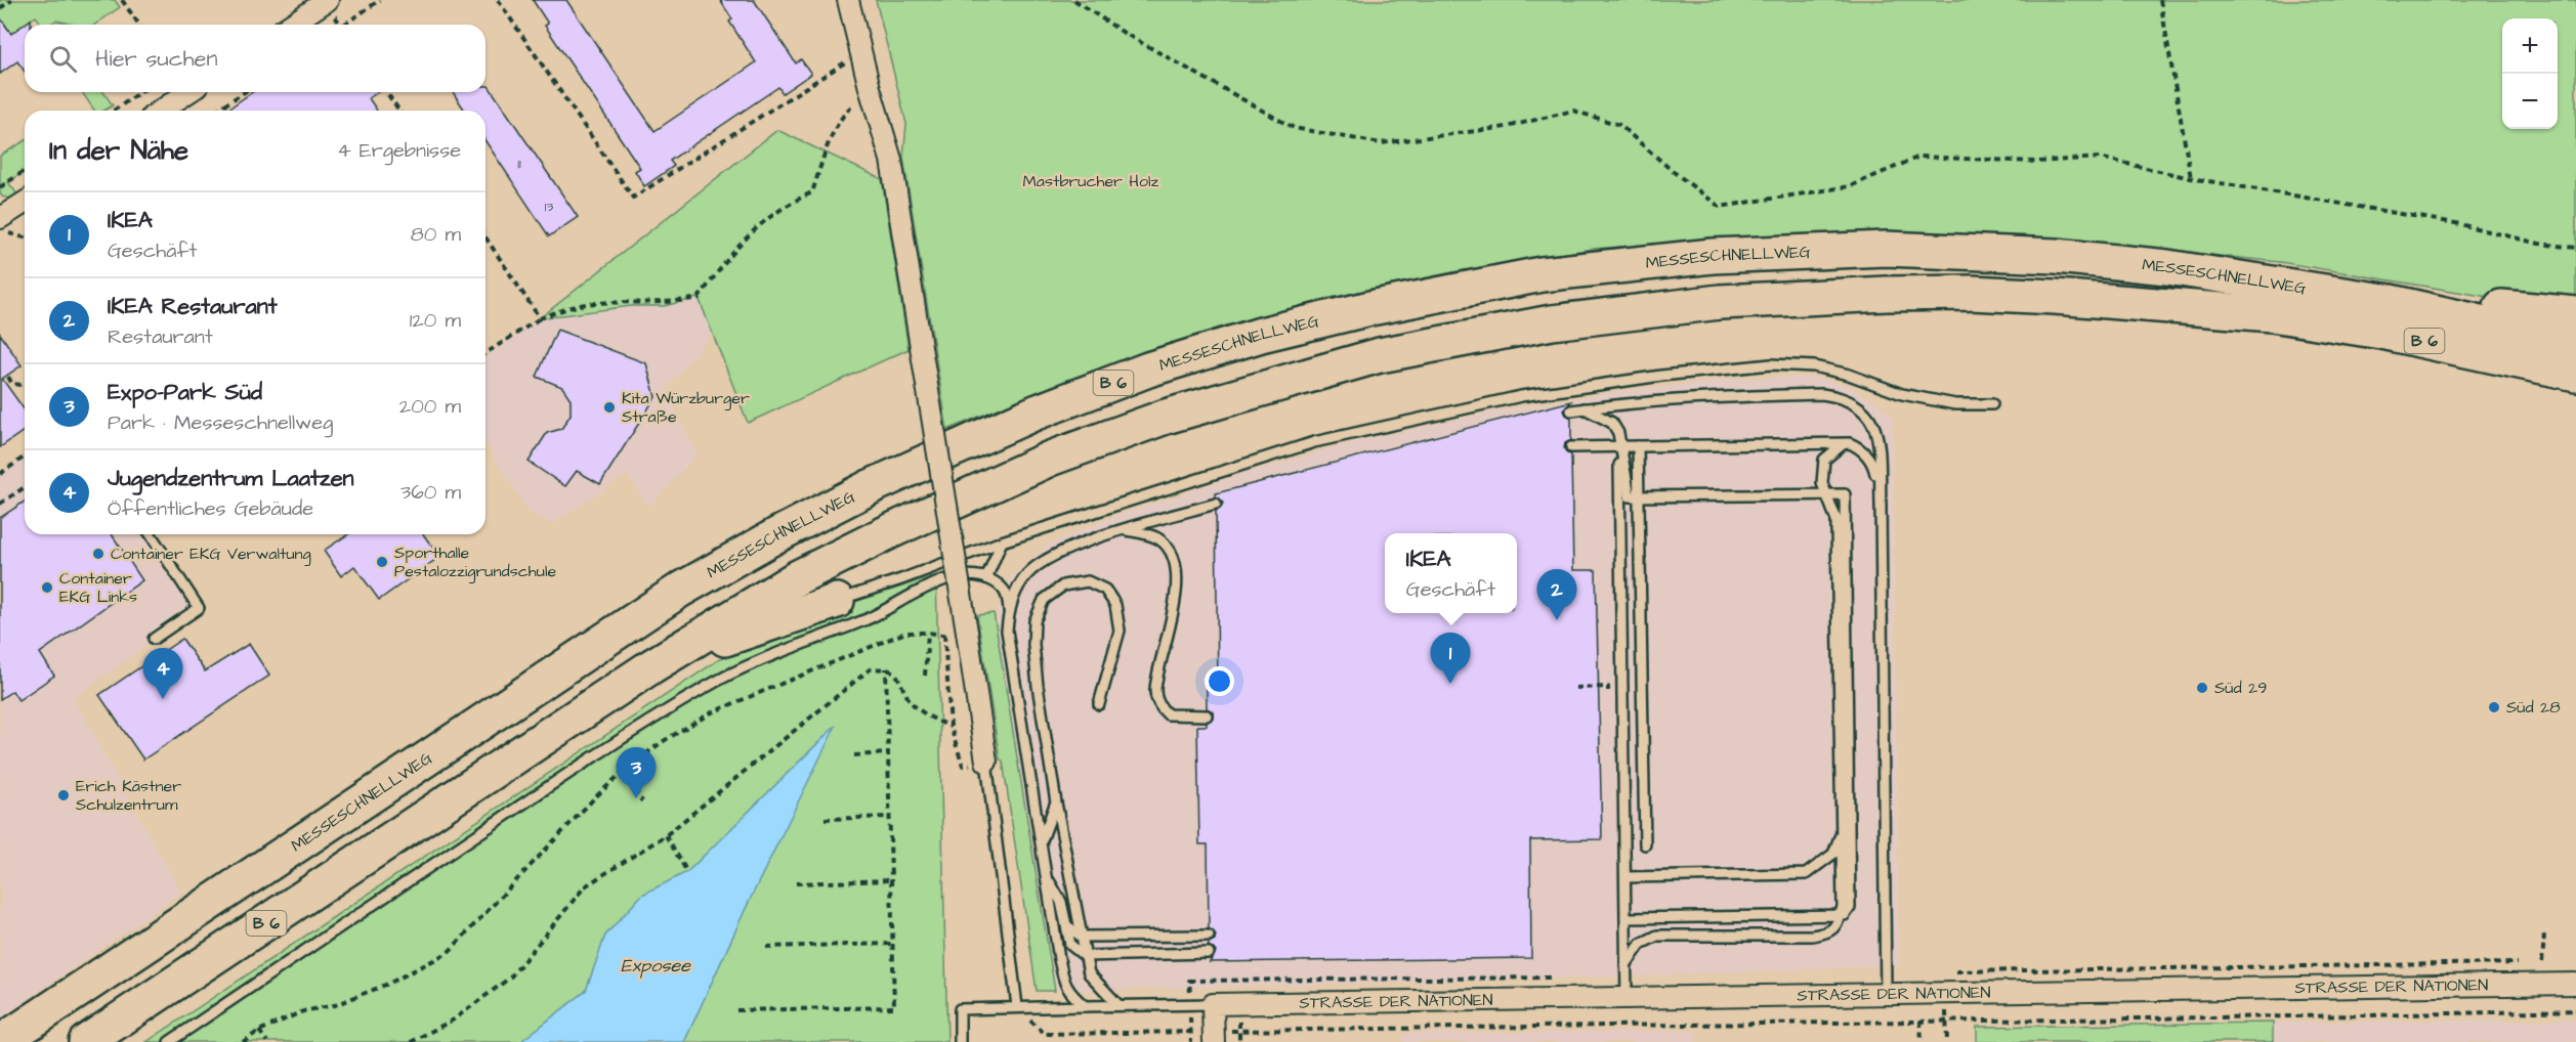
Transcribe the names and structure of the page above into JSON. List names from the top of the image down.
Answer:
{
  "streets": {
    "highway": ["MESSESCHNELLWEG", "B 6"],
    "street": ["STRASSE DER NATIONEN"]
  },
  "water": ["Exposee"],
  "parks": ["Mastbrucher Holz"],
  "places": [
    "Kita Würzburger Straße",
    "Container EKG Verwaltung",
    "Sporthalle Pestalozzigrundschule",
    "Container EKG Links",
    "Süd 29",
    "Süd 28",
    "Erich Kästner Schulzentrum"
  ],
  "house_numbers": ["11", "13"],
  "page": {
    "map_buttons": ["+", "−"],
    "search": "Hier suchen",
    "heading": ["In der Nähe", "4 Ergebnisse"],
    "list": [
      {
        "mark": "1",
        "name": "IKEA",
        "note": "Geschäft",
        "value": "80 m"
      },
      {
        "mark": "2",
        "name": "IKEA Restaurant",
        "note": "Restaurant",
        "value": "120 m"
      },
      {
        "mark": "3",
        "name": "Expo-Park Süd",
        "note": "Park · Messeschnellweg",
        "value": "200 m"
      },
      {
        "mark": "4",
        "name": "Jugendzentrum Laatzen",
        "note": "Öffentliches Gebäude",
        "value": "360 m"
      }
    ],
    "popup": ["IKEA", "Geschäft"],
    "pins": [
      "2",
      "1",
      "4",
      "3"
    ]
  }
}
